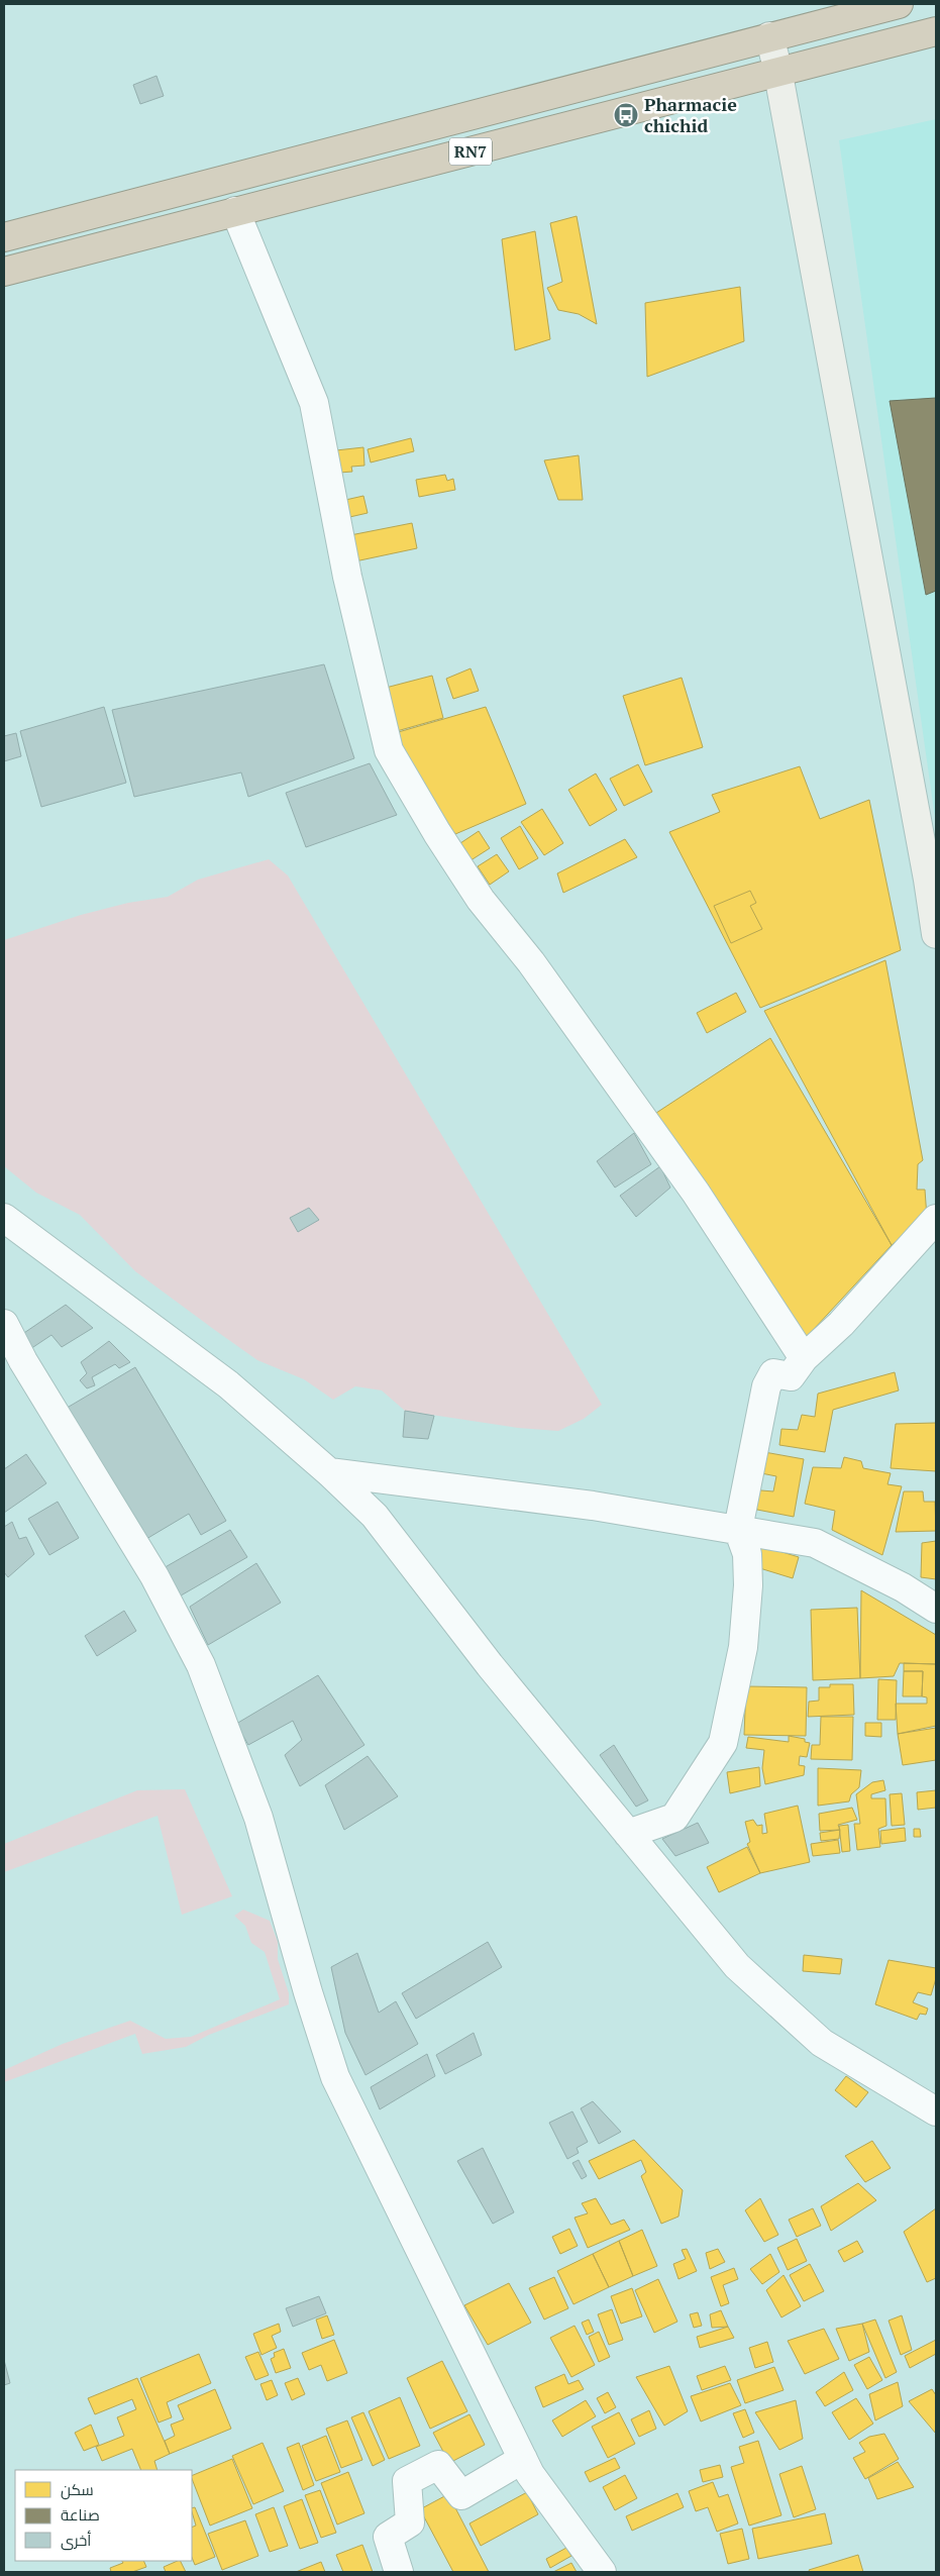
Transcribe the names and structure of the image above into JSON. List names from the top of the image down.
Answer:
{
  "streets": {
    "highway": ["RN7"]
  },
  "places": {
    "bus stop": ["Pharmacie chichid"]
  },
  "legend": ["سكن", "صناعة", "أخرى"]
}
